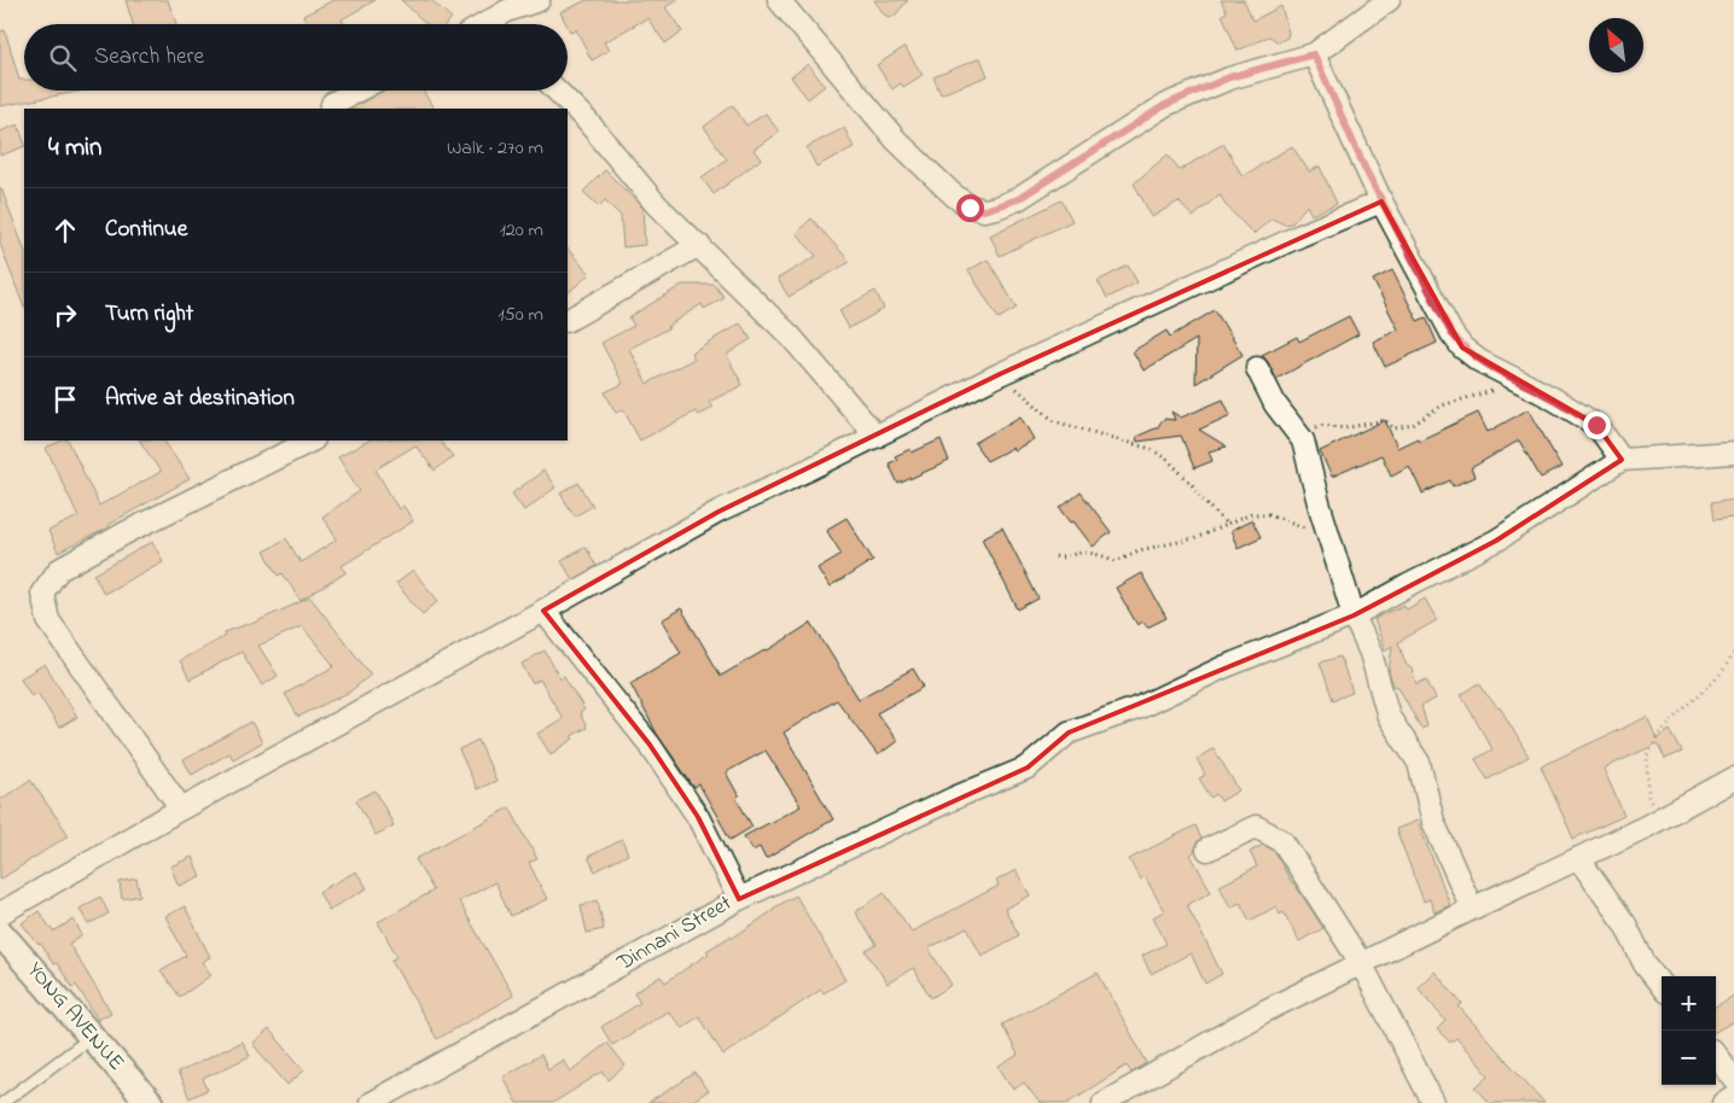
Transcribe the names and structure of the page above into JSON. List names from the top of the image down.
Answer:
{
  "streets": {
    "street": ["Dinnani Street", "YONG AVENUE"]
  },
  "north": "top left",
  "page": {
    "search": "Search here",
    "heading": ["4 min", "Walk · 270 m"],
    "list": [
      ["Continue", "120 m"],
      ["Turn right", "150 m"],
      "Arrive at destination"
    ],
    "map_buttons": ["+", "−"]
  }
}
